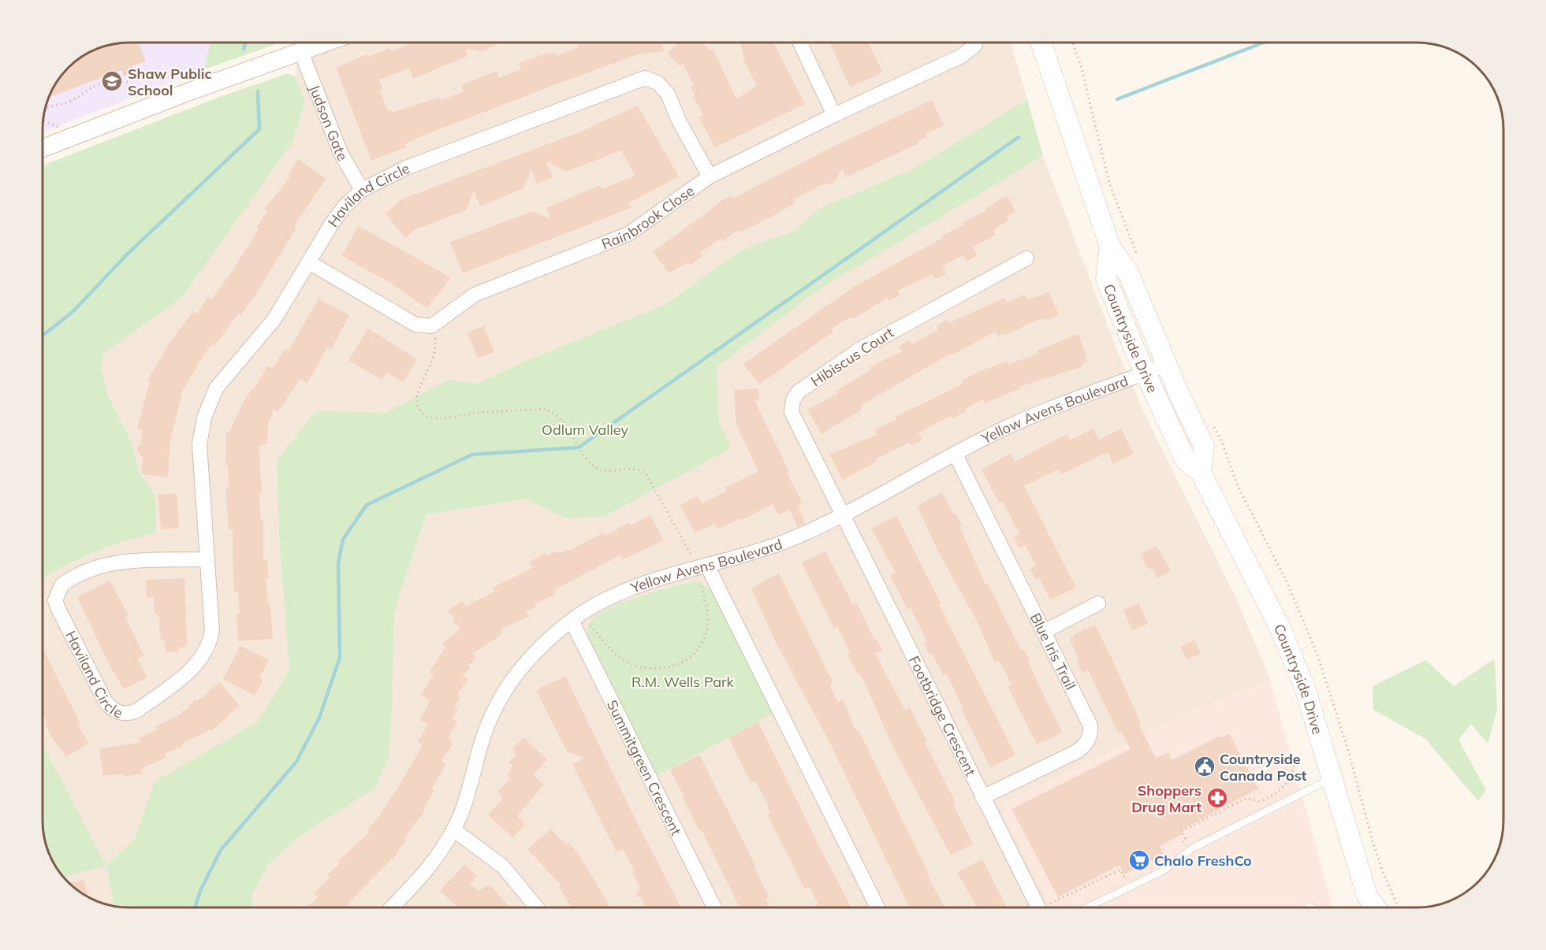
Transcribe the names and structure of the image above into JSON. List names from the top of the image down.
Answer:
{
  "streets": {
    "main road": ["Countryside Drive"],
    "street": [
      "Judson Gate",
      "Haviland Circle",
      "Rainbrook Close",
      "Hibiscus Court",
      "Yellow Avens Boulevard",
      "Blue Iris Trail",
      "Footbridge Crescent",
      "Summitgreen Crescent"
    ]
  },
  "crossings": [
    ["Judson Gate", "Haviland Circle"],
    ["Haviland Circle", "Rainbrook Close"],
    ["Countryside Drive", "Yellow Avens Boulevard"],
    ["Hibiscus Court", "Yellow Avens Boulevard"],
    ["Hibiscus Court", "Footbridge Crescent"],
    ["Yellow Avens Boulevard", "Blue Iris Trail"],
    ["Yellow Avens Boulevard", "Footbridge Crescent"],
    ["Yellow Avens Boulevard", "Summitgreen Crescent"],
    ["Blue Iris Trail", "Footbridge Crescent"]
  ],
  "parks": ["Odlum Valley", "R.M. Wells Park"],
  "places": {
    "school or university": ["Shaw Public School"],
    "public building": ["Countryside Canada Post"],
    "pharmacy": ["Shoppers Drug Mart"],
    "supermarket": ["Chalo FreshCo"]
  }
}
